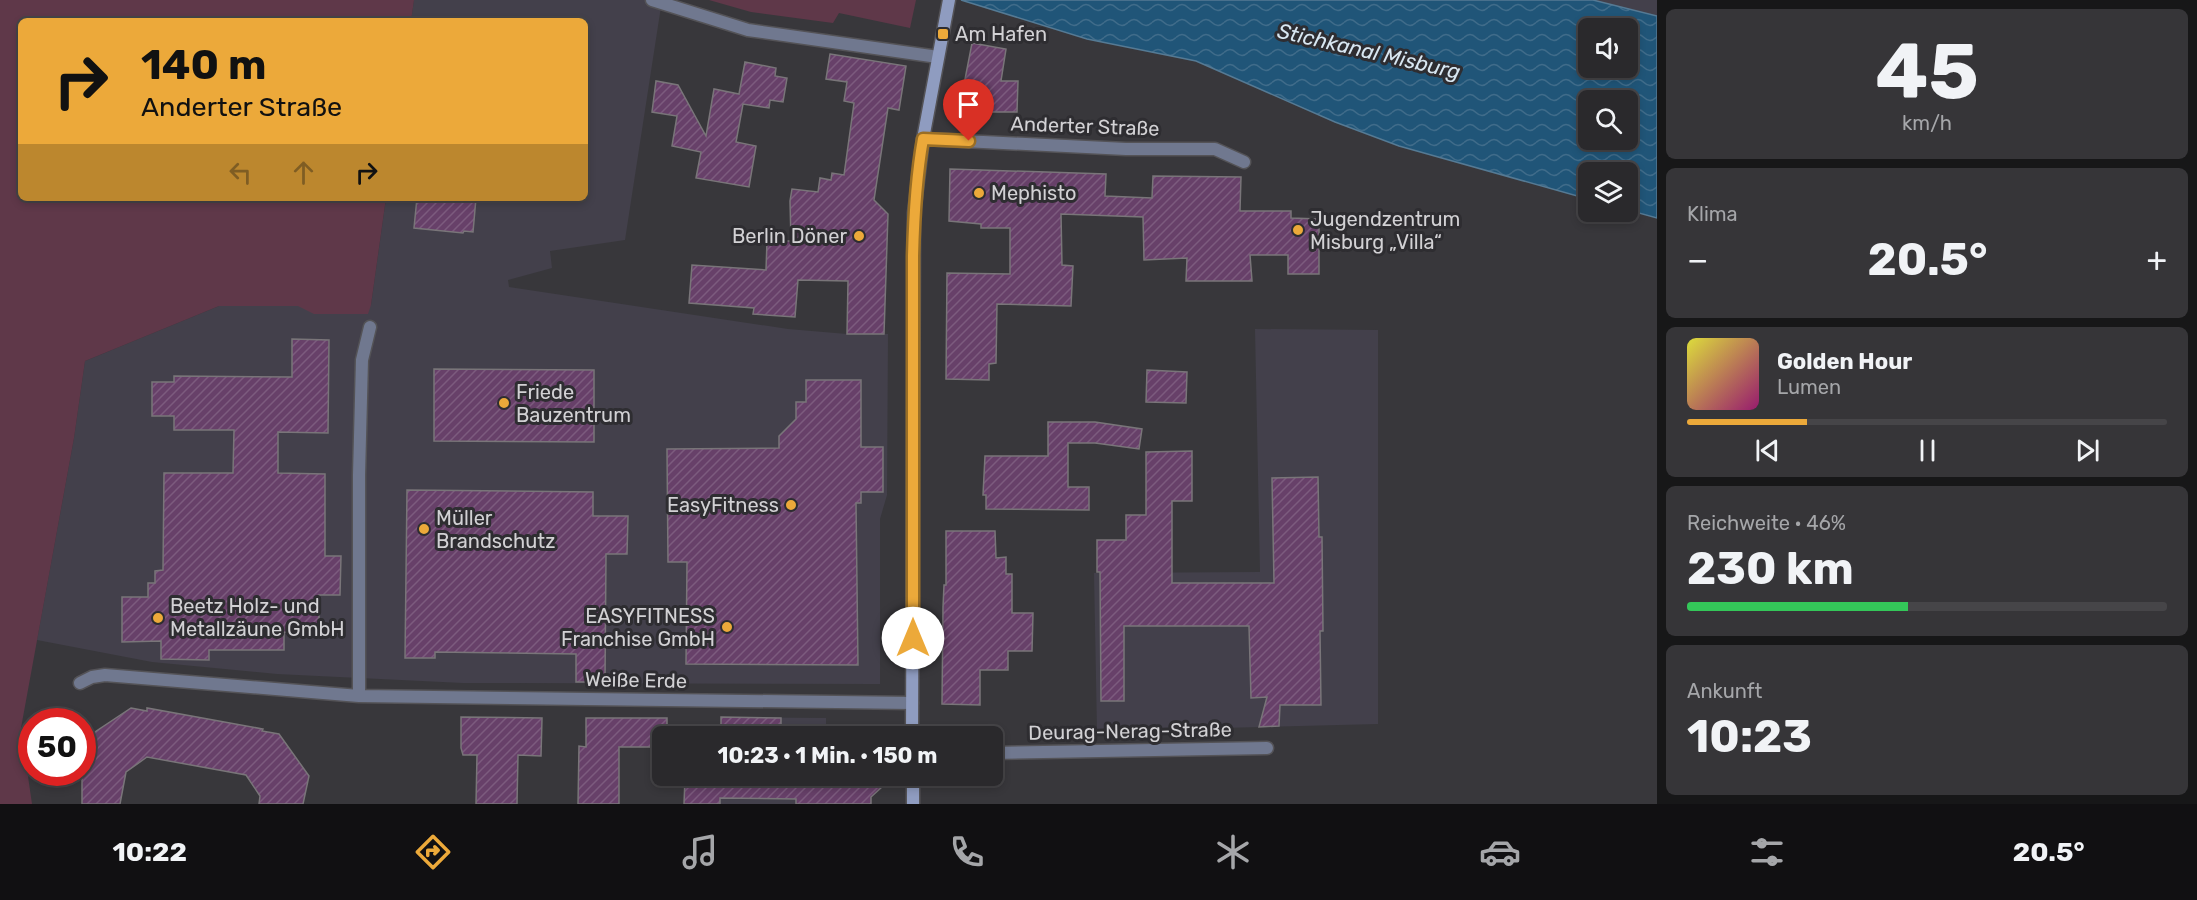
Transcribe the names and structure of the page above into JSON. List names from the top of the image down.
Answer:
{
  "streets": {
    "street": ["Anderter Straße", "Weiße Erde", "Deurag-Nerag-Straße"]
  },
  "water": ["Stichkanal Misburg"],
  "places": {
    "transit": ["Am Hafen"],
    "other": [
      "Mephisto",
      "Jugendzentrum Misburg „Villa“",
      "Berlin Döner",
      "Friede Bauzentrum",
      "EasyFitness",
      "Müller Brandschutz",
      "Beetz Holz- und Metallzäune GmbH",
      "EASYFITNESS Franchise GmbH"
    ]
  },
  "page": {
    "tile": [
      ["45", "km/h"],
      "Klima",
      ["Reichweite · 46%", "230 km"],
      ["Ankunft", "10:23"]
    ],
    "turn": ["140 m", "Anderter Straße"],
    "heat": ["−", "20.5°", "+"],
    "song": ["Golden Hour", "Lumen"],
    "limit": "50",
    "trip": "10:23 · 1 Min. · 150 m",
    "tabs": ["10:22", "20.5°"]
  }
}
